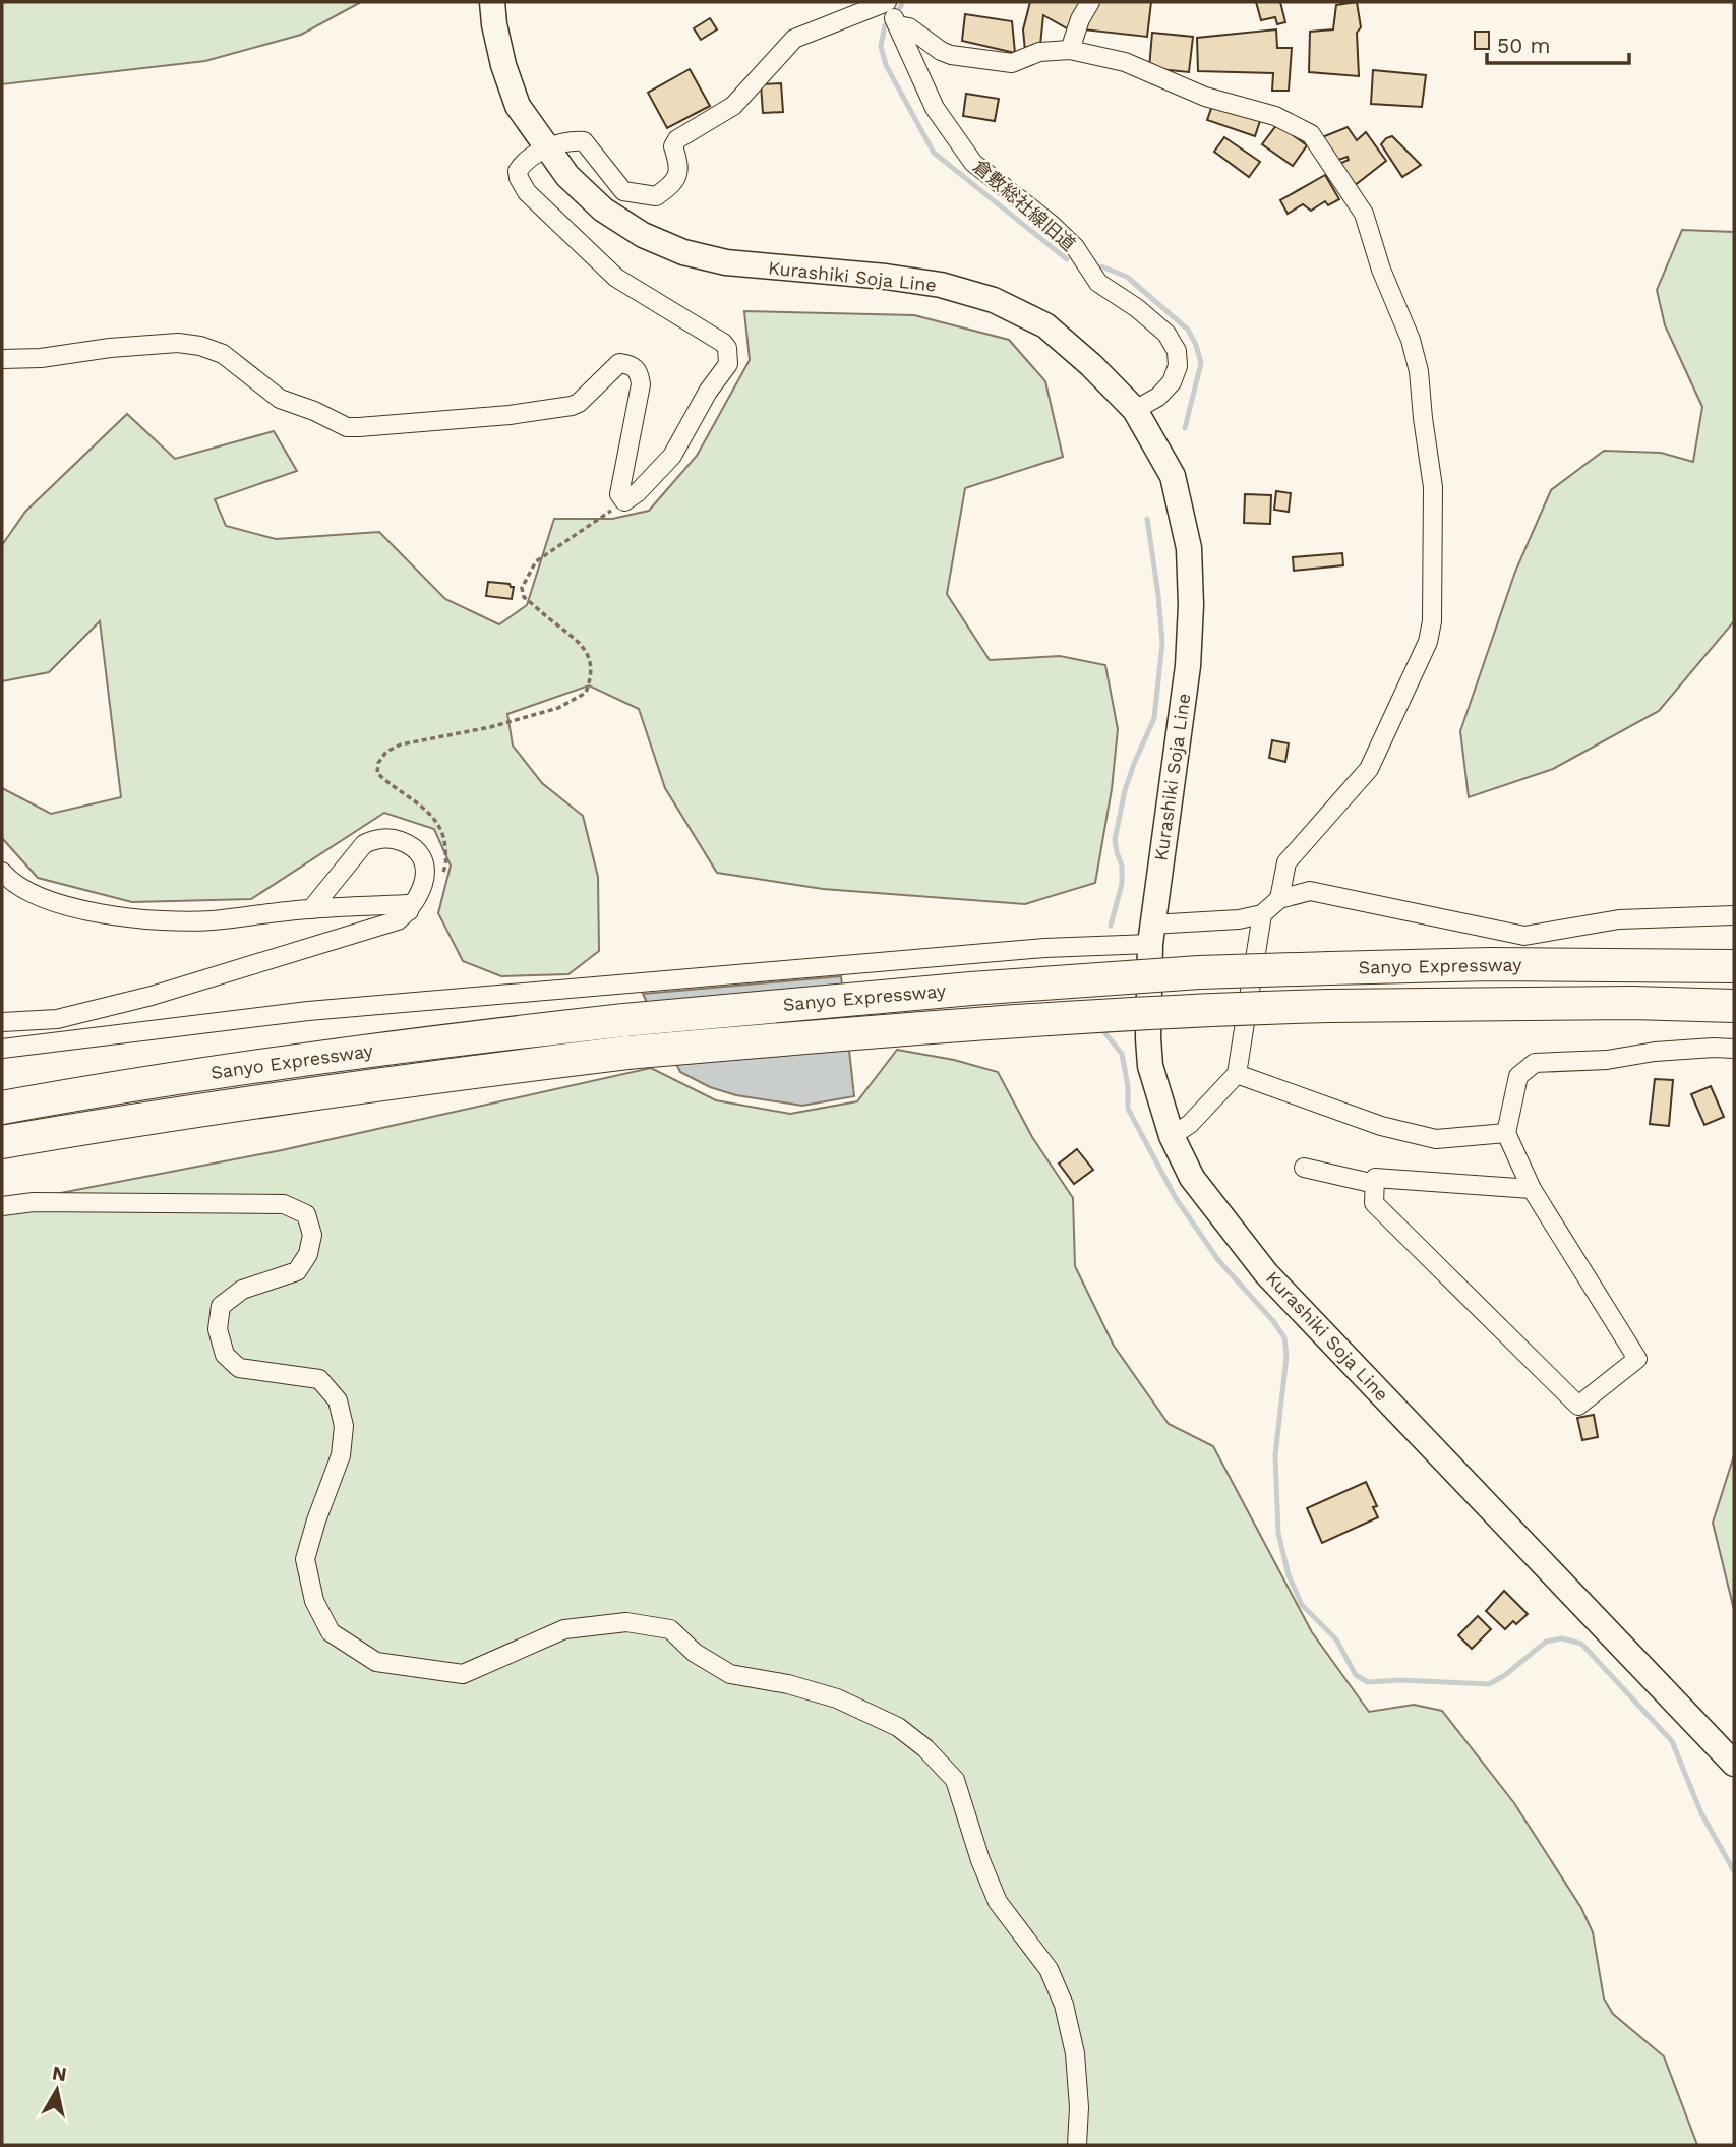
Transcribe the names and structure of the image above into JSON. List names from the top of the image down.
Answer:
{
  "streets": {
    "highway": ["Sanyo Expressway"],
    "main road": ["Kurashiki Soja Line"],
    "street": ["倉敷総社線旧道"]
  },
  "crossings": [
    ["倉敷総社線旧道", "Kurashiki Soja Line"]
  ],
  "scale_bar": "50 m",
  "north": "top"
}
